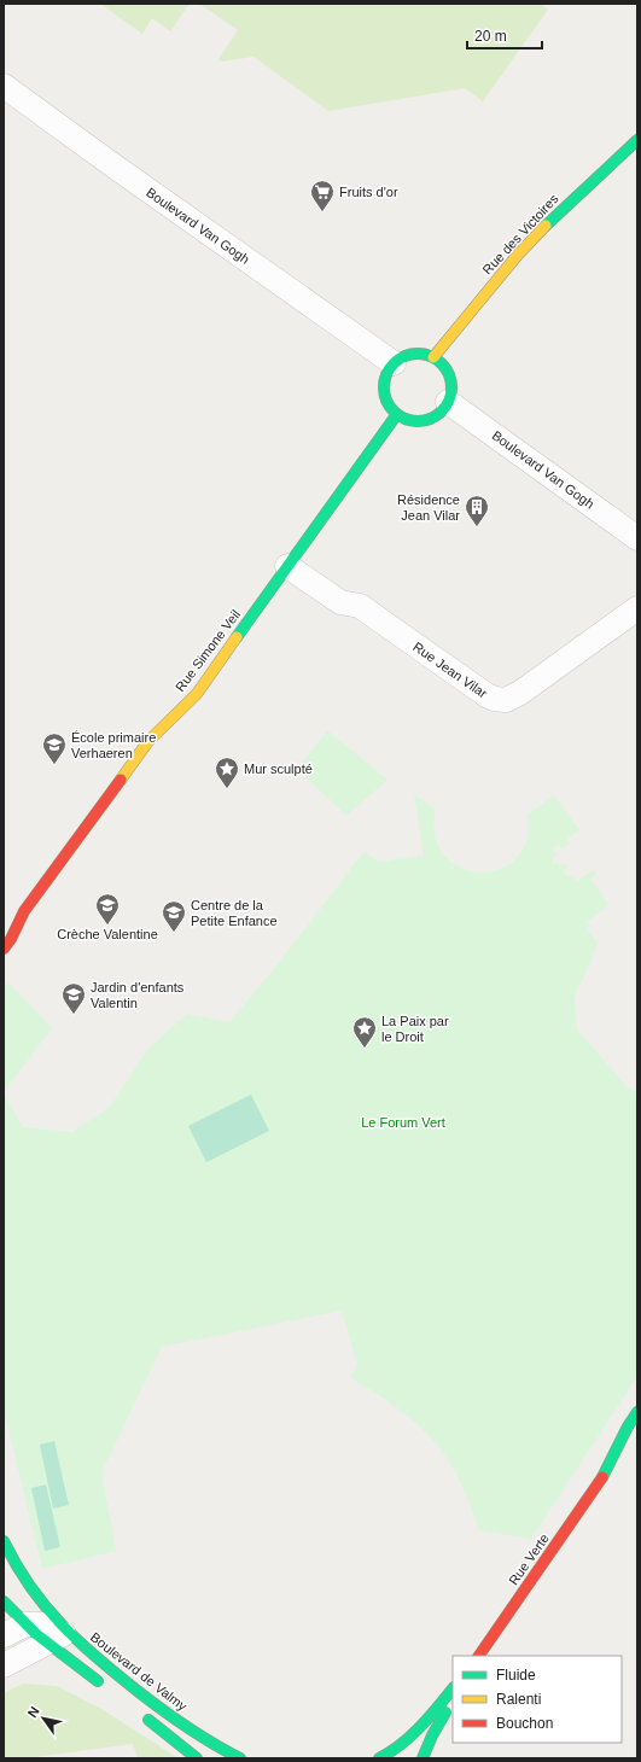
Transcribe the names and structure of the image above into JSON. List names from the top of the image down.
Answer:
{
  "streets": {
    "street": [
      "Boulevard Van Gogh",
      "Rue des Victoires",
      "Rue Simone Veil",
      "Rue Jean Vilar",
      "Rue Verte",
      "Boulevard de Valmy"
    ]
  },
  "crossings": [
    ["Boulevard Van Gogh", "Rue des Victoires"],
    ["Boulevard Van Gogh", "Rue Simone Veil"],
    ["Rue des Victoires", "Rue Simone Veil"],
    ["Rue Simone Veil", "Rue Jean Vilar"]
  ],
  "parks": ["Le Forum Vert"],
  "places": {
    "supermarket": ["Fruits d'or"],
    "building": ["Résidence Jean Vilar"],
    "school or university": [
      "École primaire Verhaeren",
      "Crèche Valentine",
      "Centre de la Petite Enfance",
      "Jardin d'enfants Valentin"
    ],
    "place": ["Mur sculpté", "La Paix par le Droit"]
  },
  "legend": ["Fluide", "Ralenti", "Bouchon"],
  "scale_bar": "20 m",
  "north": "top left"
}
